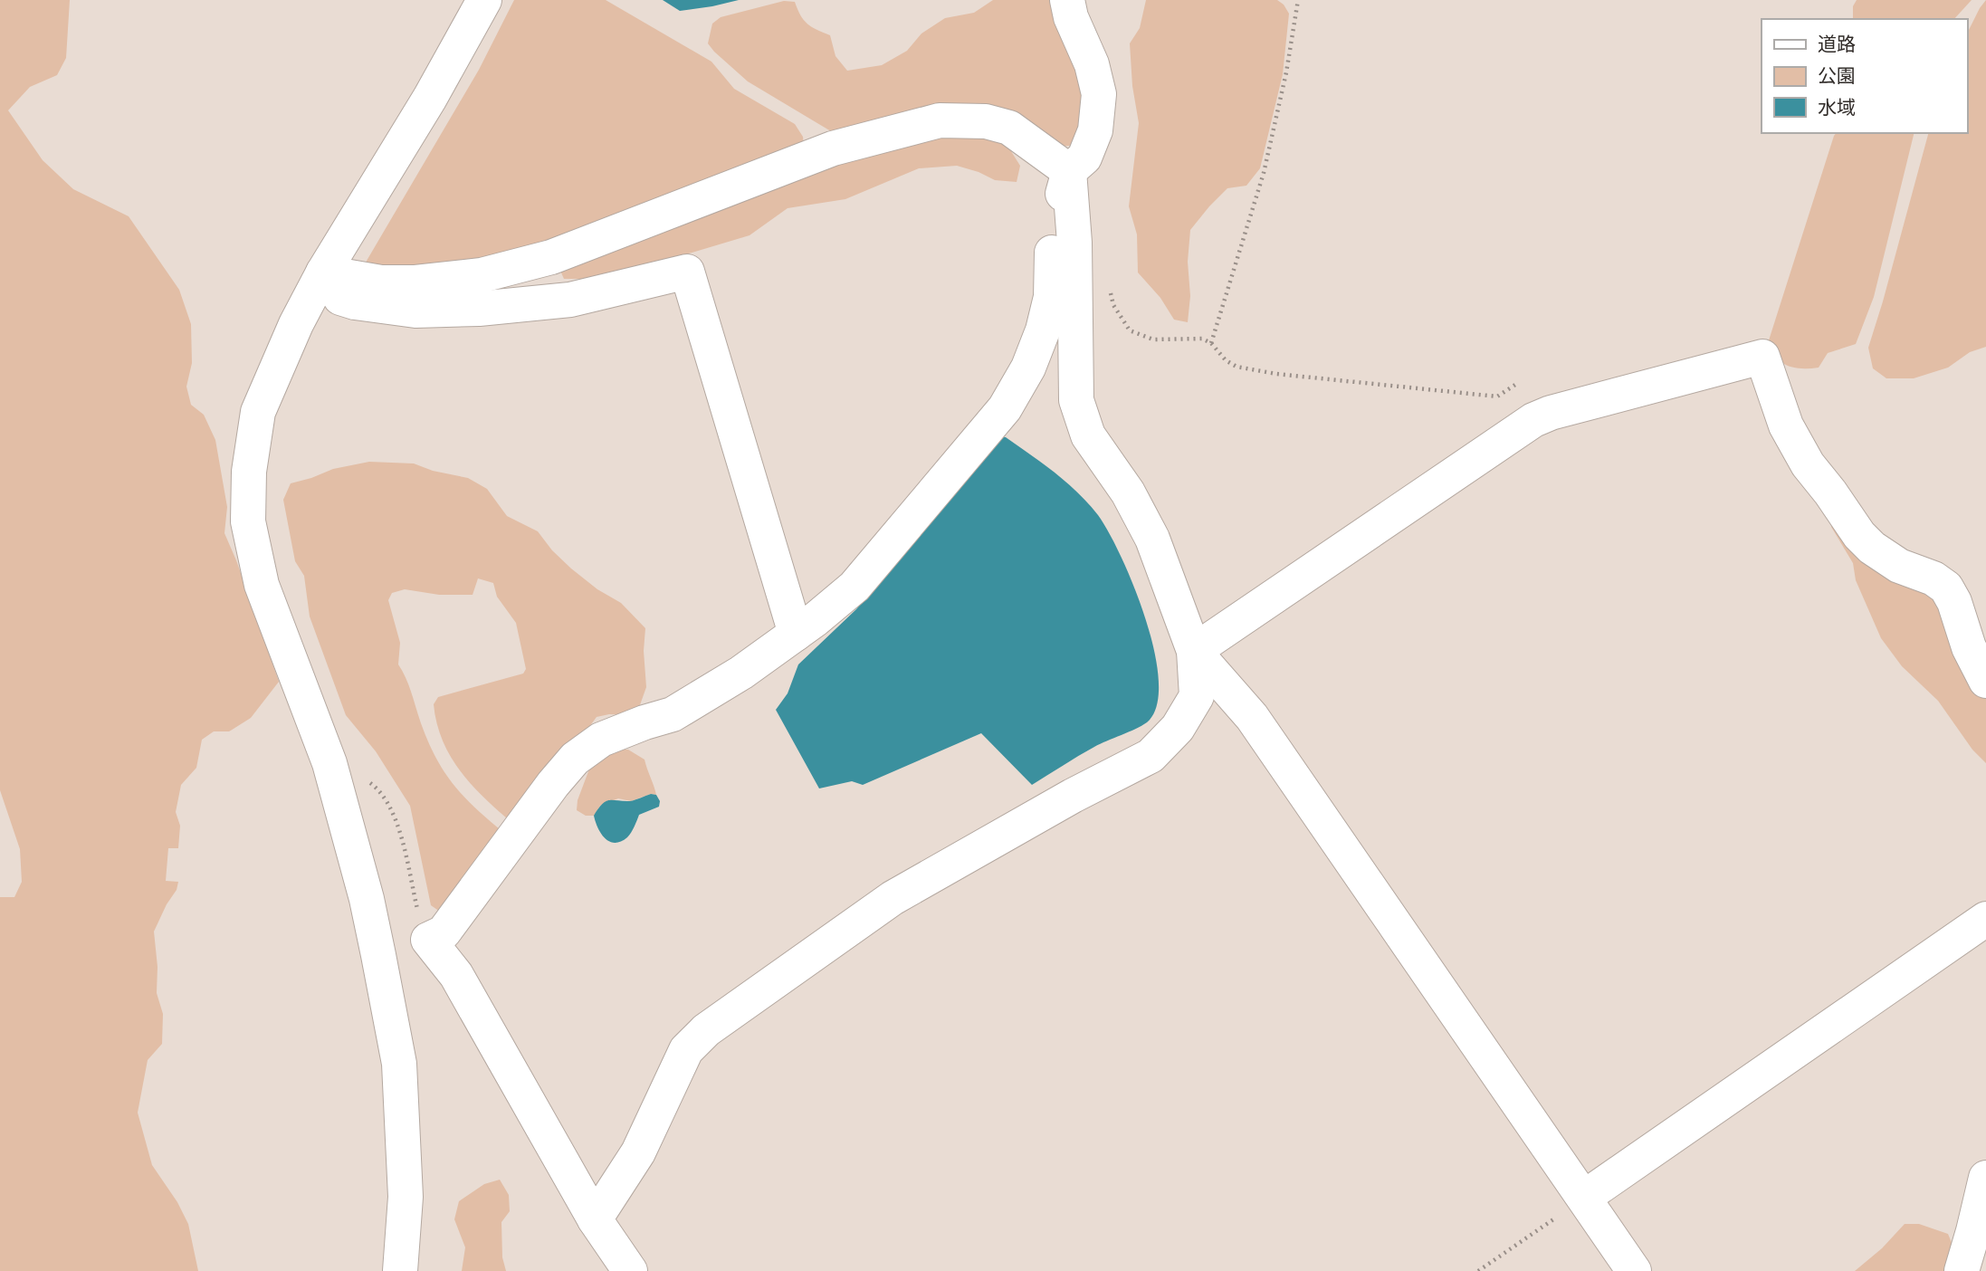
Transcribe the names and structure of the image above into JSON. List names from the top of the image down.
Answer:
{
  "legend": ["道路", "公園", "水域"]
}
